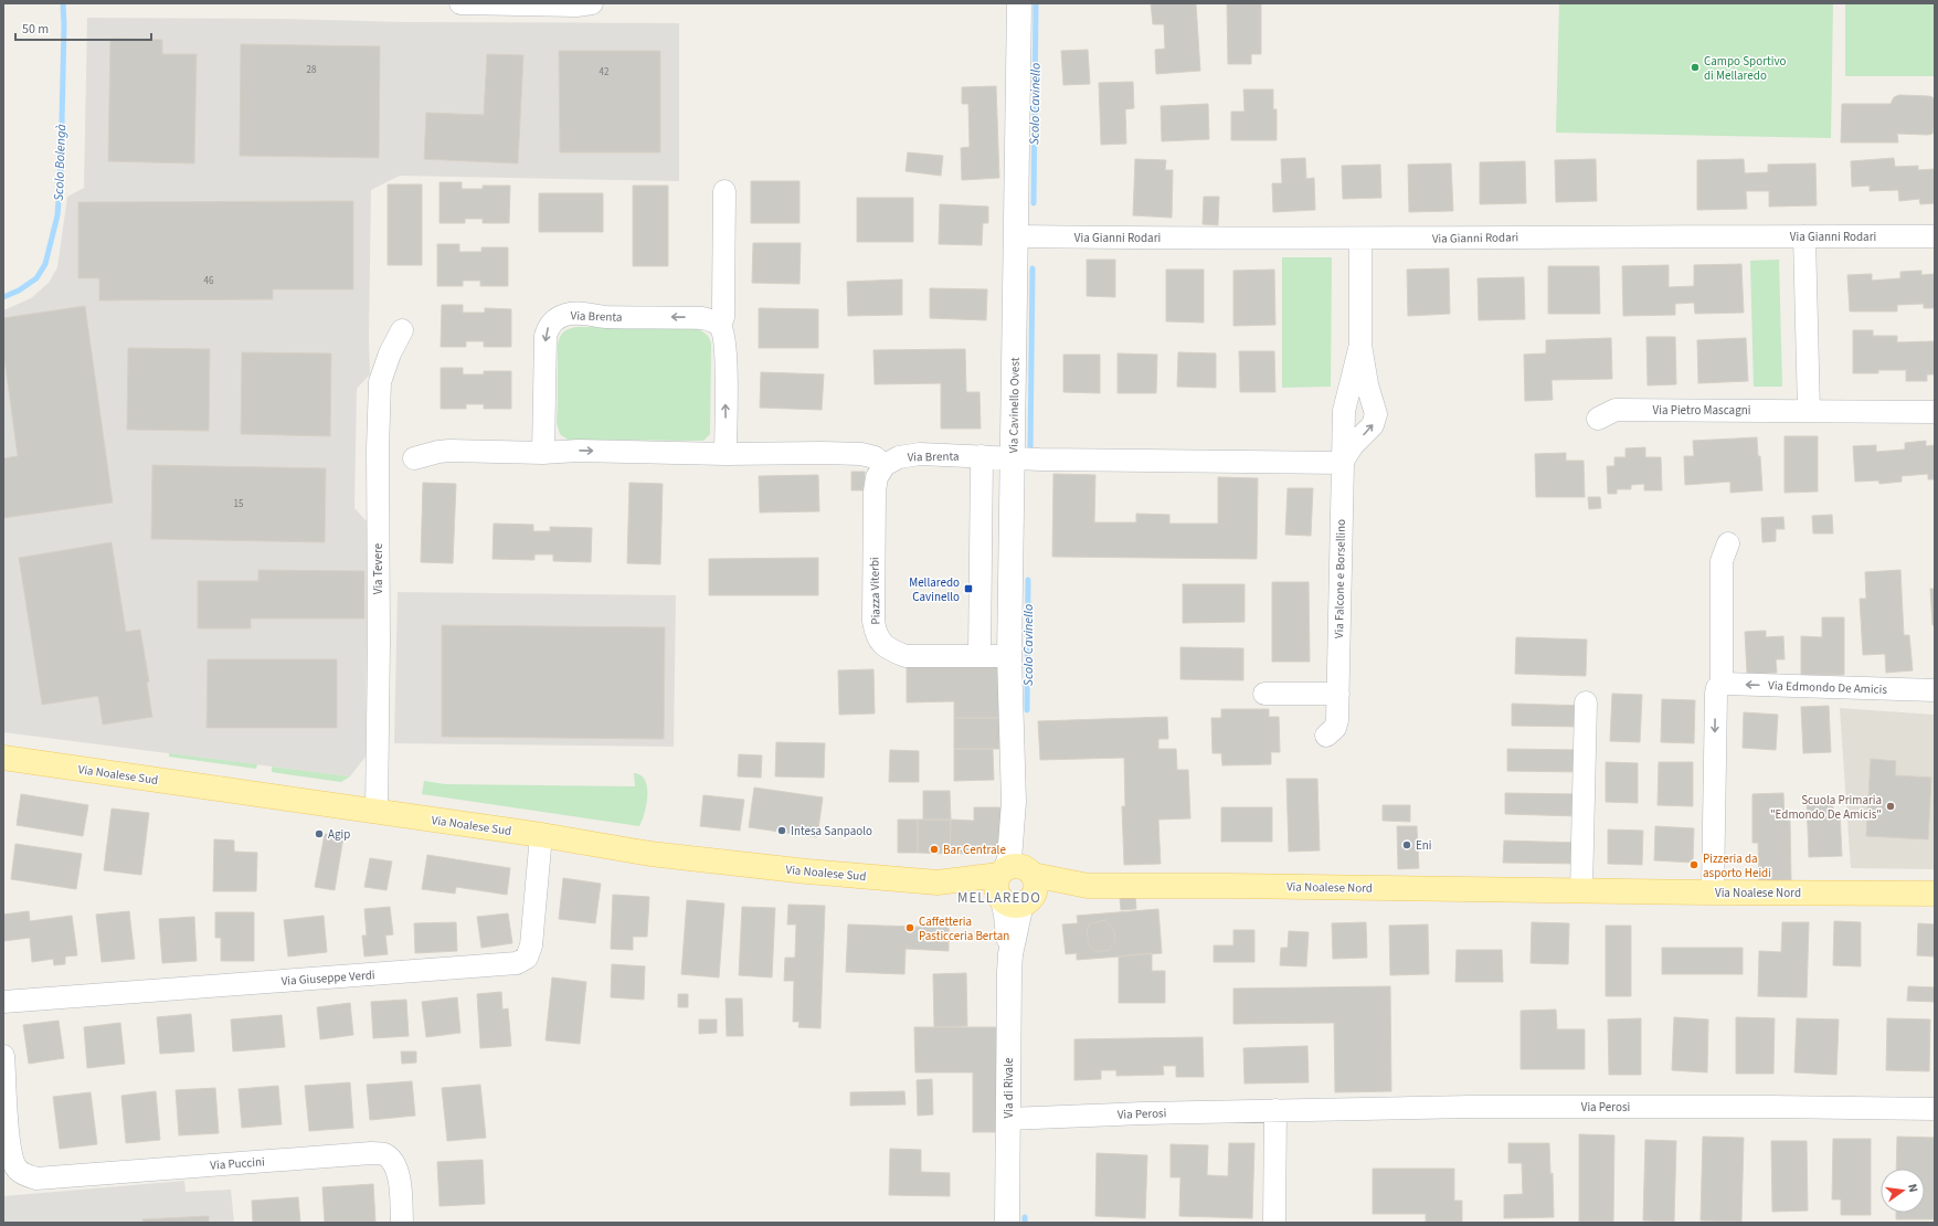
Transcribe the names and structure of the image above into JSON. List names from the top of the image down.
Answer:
{
  "streets": {
    "main road": ["Via Noalese Sud", "Via Noalese Nord"],
    "street": [
      "Via Gianni Rodari",
      "Via Brenta",
      "Via Cavinello Ovest",
      "Via Pietro Mascagni",
      "Via Tevere",
      "Via Falcone e Borsellino",
      "Piazza Viterbi",
      "Via Edmondo De Amicis",
      "Via Giuseppe Verdi",
      "Via di Rivale",
      "Via Perosi",
      "Via Puccini"
    ]
  },
  "crossings": [
    ["Via Gianni Rodari", "Via Cavinello Ovest"],
    ["Via Gianni Rodari", "Via Falcone e Borsellino"],
    ["Via Brenta", "Via Cavinello Ovest"],
    ["Via Brenta", "Via Falcone e Borsellino"],
    ["Via Brenta", "Piazza Viterbi"],
    ["Via Cavinello Ovest", "Piazza Viterbi"],
    ["Via Cavinello Ovest", "Via Noalese Sud"],
    ["Via Cavinello Ovest", "Via Noalese Nord"],
    ["Via Cavinello Ovest", "Via di Rivale"],
    ["Via Tevere", "Via Noalese Sud"],
    ["Via Noalese Sud", "Via Noalese Nord"],
    ["Via Noalese Sud", "Via Giuseppe Verdi"],
    ["Via Noalese Sud", "Via di Rivale"],
    ["Via Noalese Nord", "Via di Rivale"],
    ["Via di Rivale", "Via Perosi"]
  ],
  "one_way": ["Via Edmondo De Amicis"],
  "districts": ["MELLAREDO"],
  "water": ["Scolo Cavinello", "Scolo Bolengà"],
  "places": {
    "other": [
      "Campo Sportivo di Mellaredo",
      "Scuola Primaria \"Edmondo De Amicis\"",
      "Intesa Sanpaolo",
      "Agip",
      "Eni",
      "Bar Centrale",
      "Pizzeria da asporto Heidi",
      "Caffetteria Pasticceria Bertan"
    ],
    "transit": ["Mellaredo Cavinello"]
  },
  "house_numbers": [
    "28",
    "42",
    "46",
    "15"
  ],
  "scale_bar": "50 m",
  "north": "right"
}
